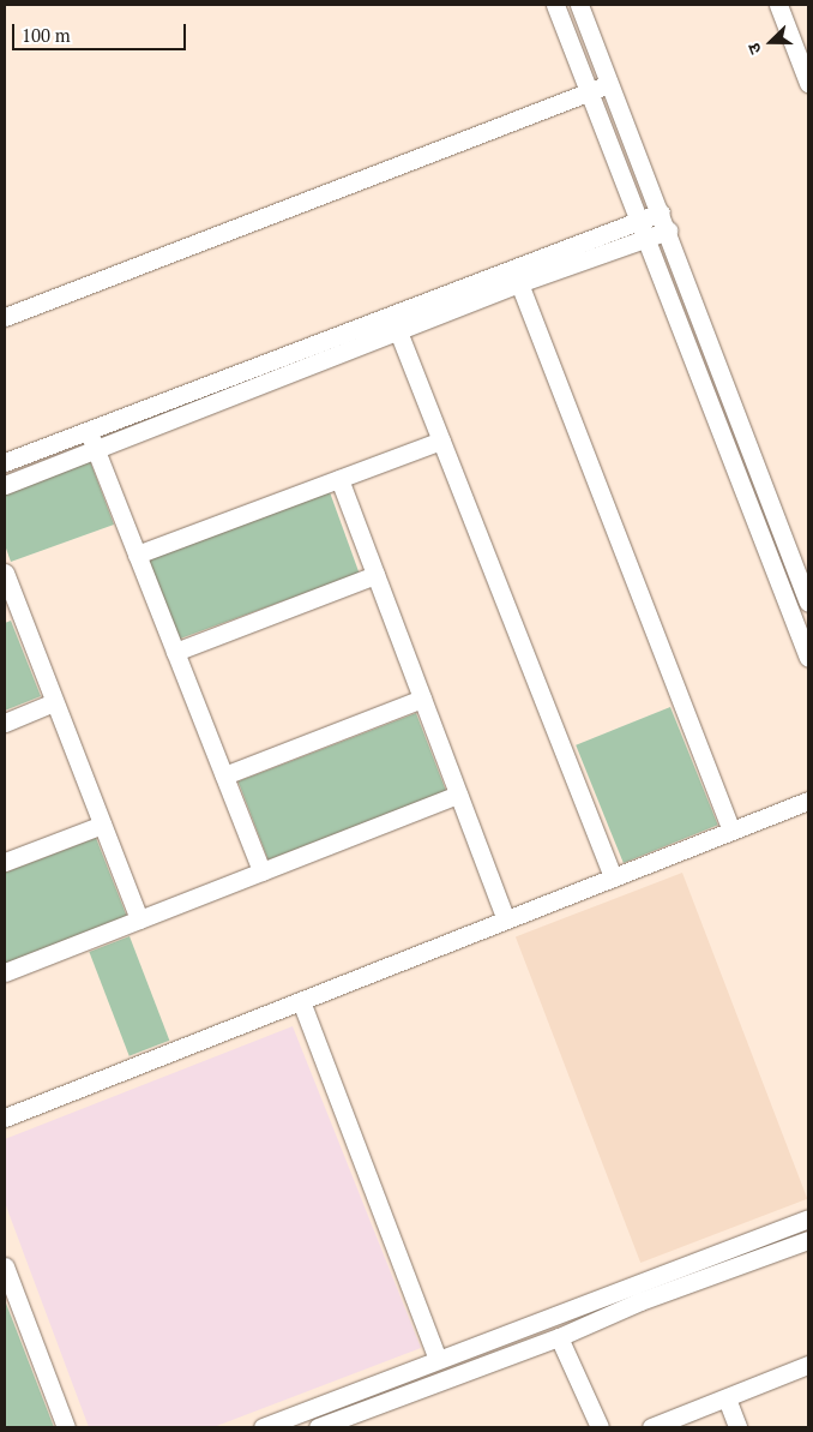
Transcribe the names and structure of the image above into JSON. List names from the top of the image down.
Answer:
{
  "scale_bar": "100 m",
  "north": "left"
}
